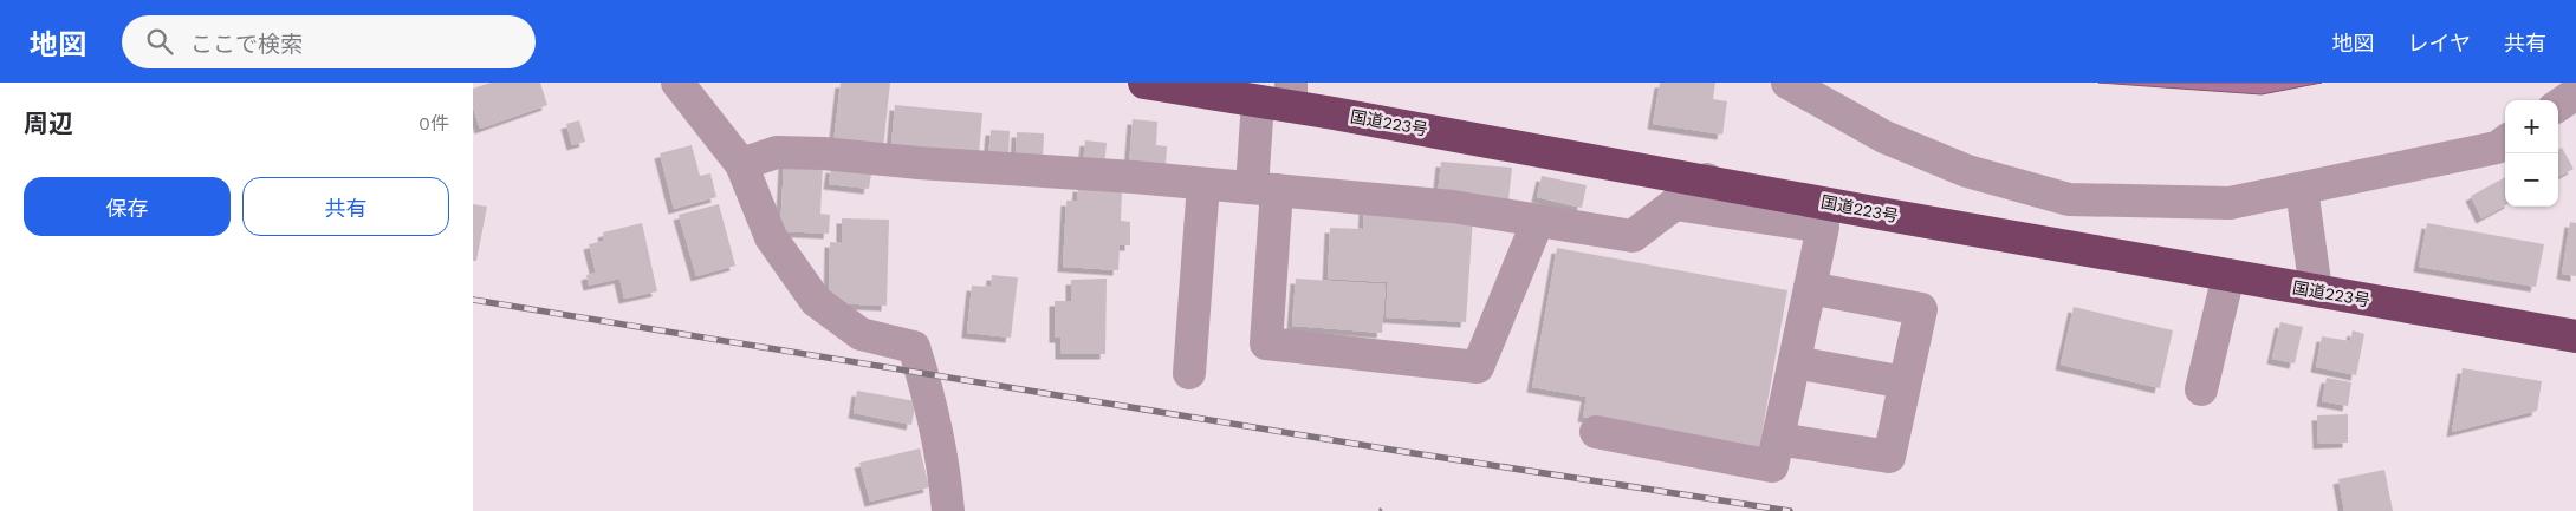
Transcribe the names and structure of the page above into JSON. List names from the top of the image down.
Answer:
{
  "streets": {
    "highway": ["国道223号"]
  },
  "page": {
    "header": "地図",
    "search": "ここで検索",
    "nav": ["地図", "レイヤ", "共有"],
    "heading": ["周辺", "0件"],
    "map_buttons": ["+", "−"],
    "buttons": ["保存", "共有"]
  }
}
